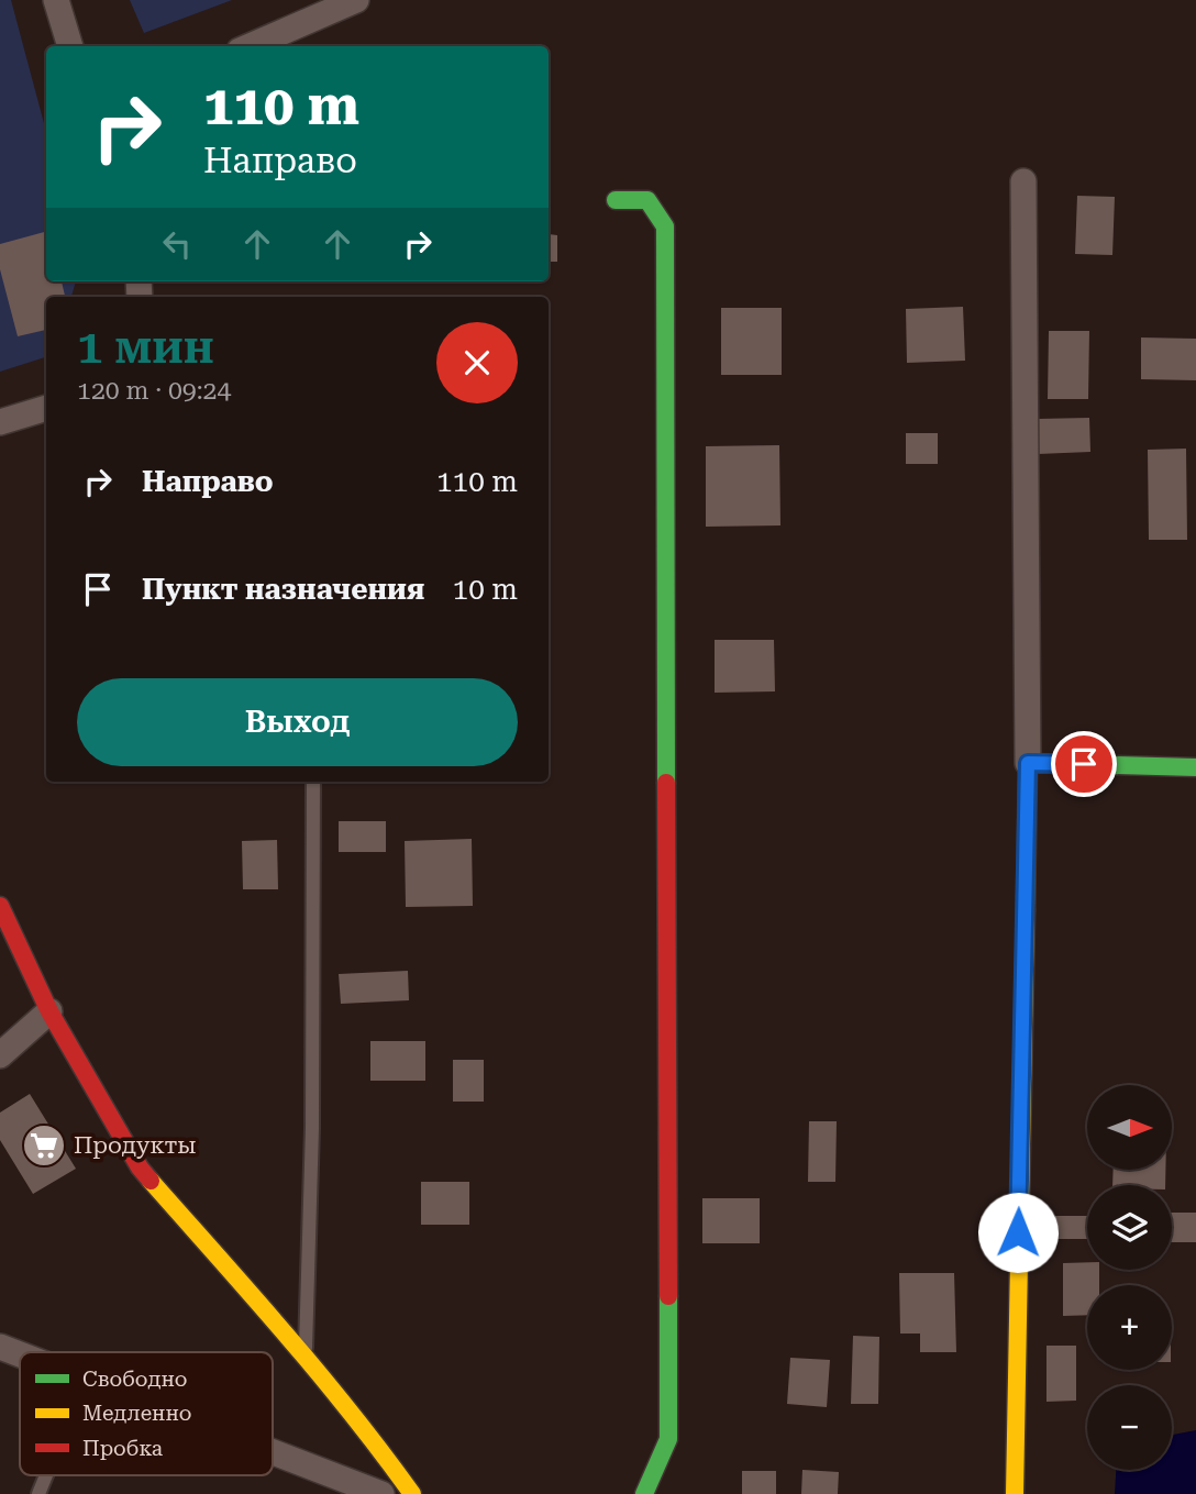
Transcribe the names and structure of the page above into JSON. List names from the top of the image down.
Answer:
{
  "places": {
    "supermarket": ["Продукты"]
  },
  "legend": ["Свободно", "Медленно", "Пробка"],
  "north": "right",
  "page": {
    "turn": ["110 m", "Направо"],
    "heading": ["1 мин", "120 m · 09:24"],
    "list": [
      {
        "name": "Направо",
        "value": "110 m"
      },
      {
        "name": "Пункт назначения",
        "value": "10 m"
      }
    ],
    "buttons": "Выход",
    "map_buttons": ["+", "−"]
  }
}
